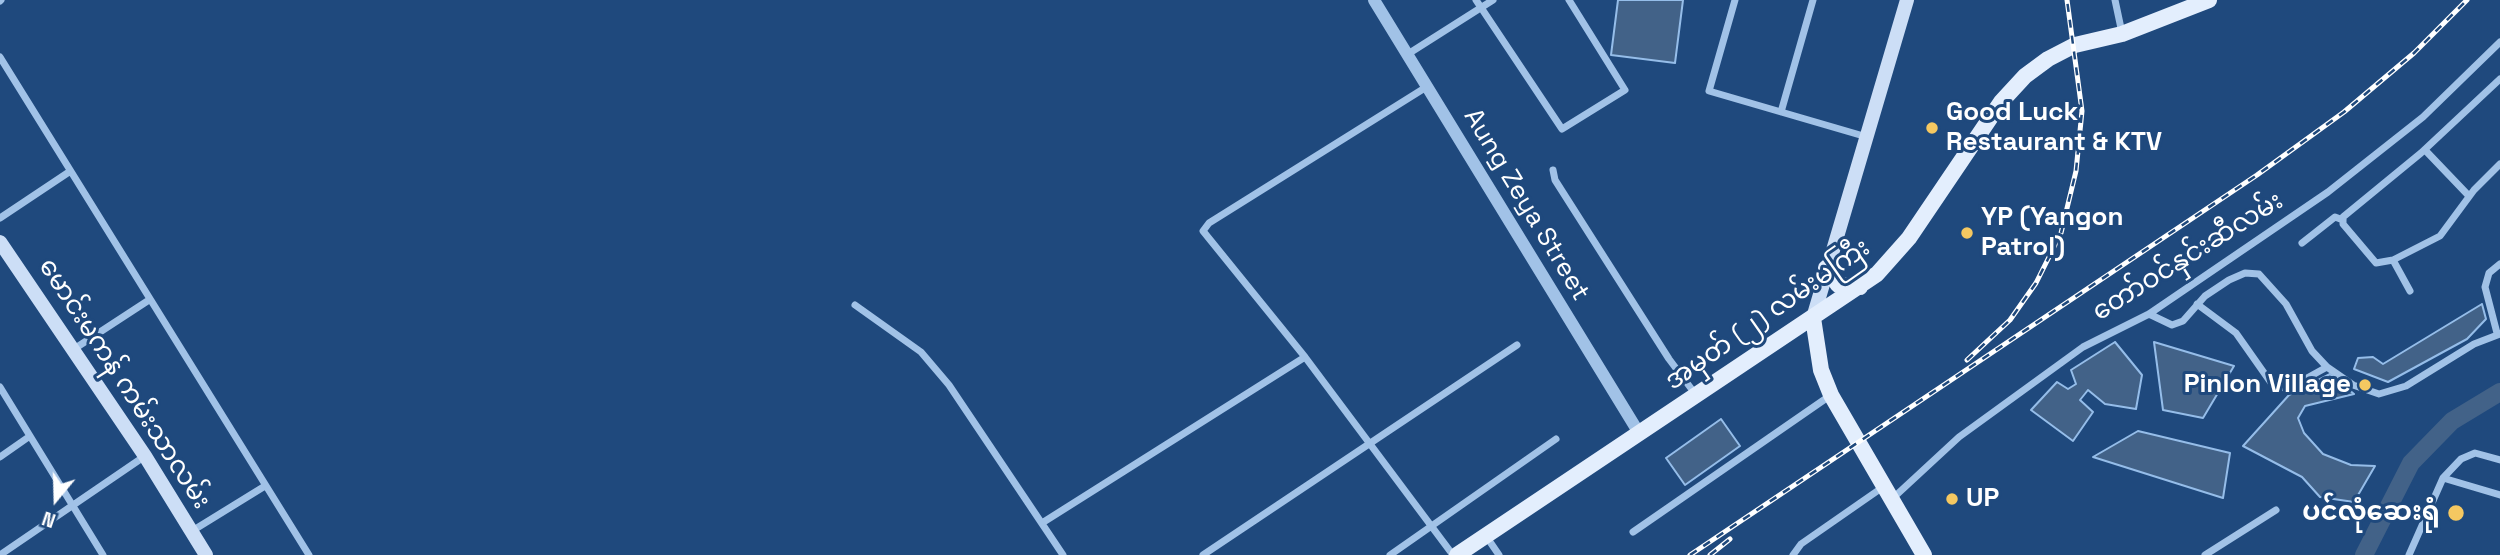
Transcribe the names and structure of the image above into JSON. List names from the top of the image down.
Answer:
{
  "streets": {
    "main road": ["အမှတ် (၂) လမ်းမကြီး", "မောင်းမကန် ကမ်းသာလမ်း"],
    "street": ["Aung Zeya Street", "တော်ဝင်နှင်းဆီလမ်း"]
  },
  "crossings": [
    ["Aung Zeya Street", "အမှတ် (၂) လမ်းမကြီး"]
  ],
  "places": [
    "Good Luck Restaurant & KTV",
    "YP (Yangon Patrol)",
    "Pinlon Village",
    "UP",
    "ပင်လုံဆေးရုံ"
  ],
  "north": "bottom"
}
